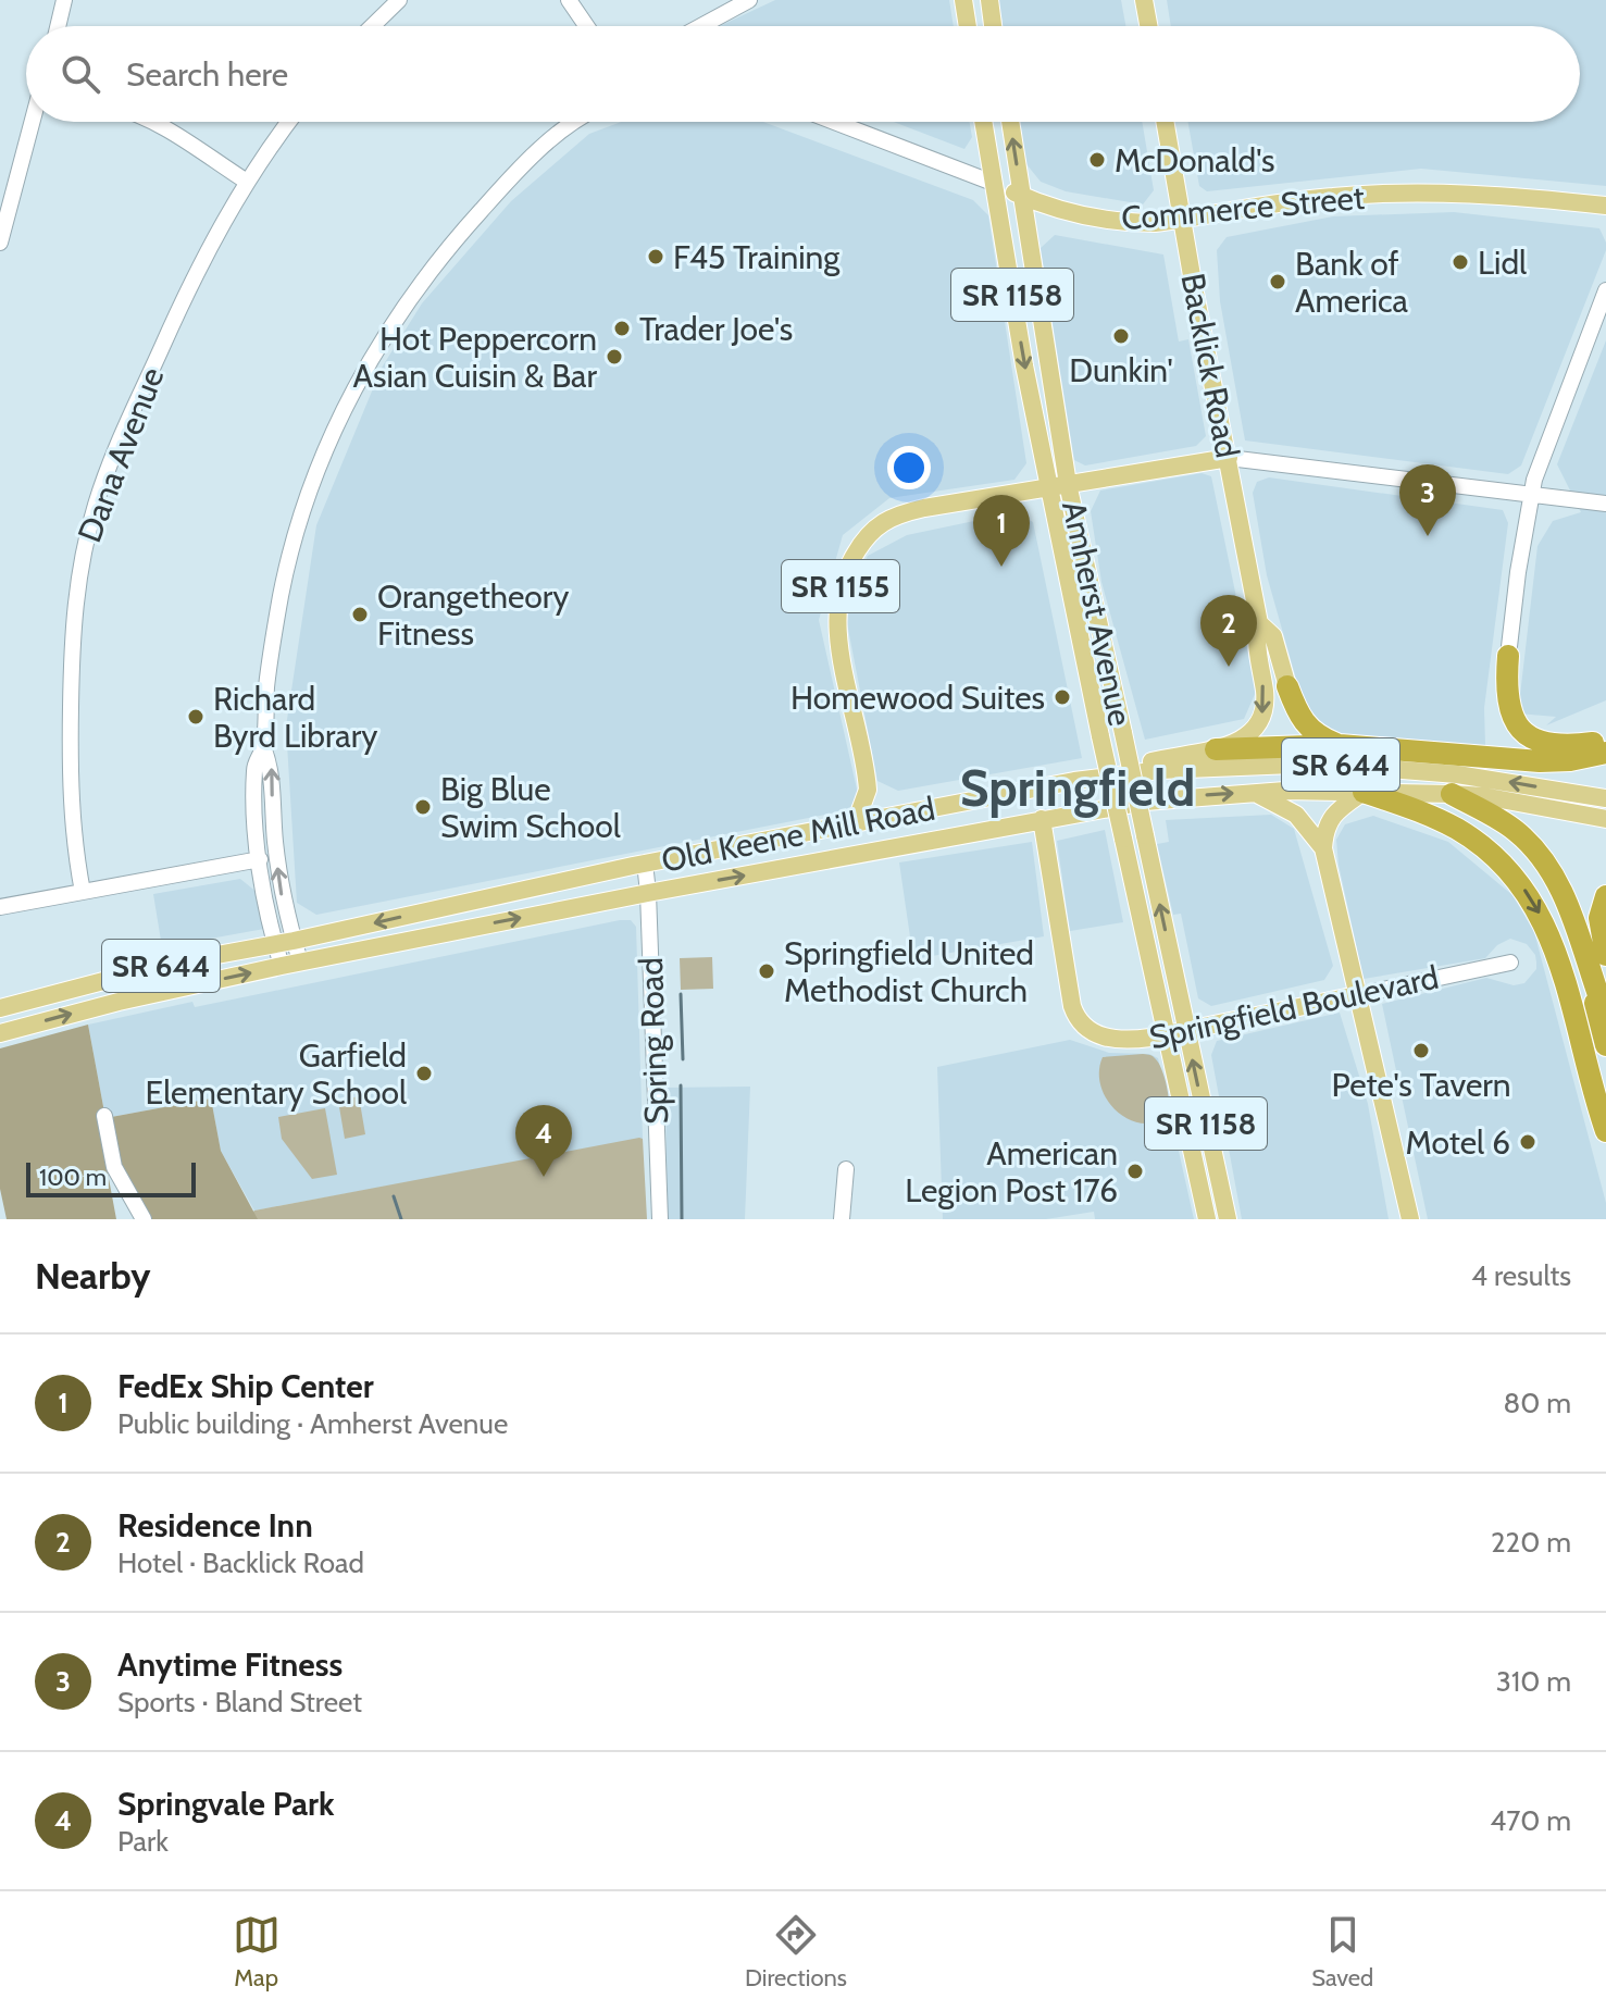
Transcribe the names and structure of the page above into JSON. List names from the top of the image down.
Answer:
{
  "streets": {
    "main road": [
      "Commerce Street",
      "SR 1158",
      "Backlick Road",
      "SR 1155",
      "Amherst Avenue",
      "SR 644",
      "Old Keene Mill Road",
      "Springfield Boulevard"
    ],
    "street": ["Dana Avenue", "Spring Road"]
  },
  "crossings": [
    ["Commerce Street", "Backlick Road"],
    ["Commerce Street", "Amherst Avenue"],
    ["Backlick Road", "SR 1155"],
    ["Backlick Road", "Old Keene Mill Road"],
    ["SR 1155", "Amherst Avenue"],
    ["Amherst Avenue", "Springfield Boulevard"],
    ["Old Keene Mill Road", "Springfield Boulevard"],
    ["Old Keene Mill Road", "Spring Road"]
  ],
  "districts": ["Springfield"],
  "places": [
    "McDonald's",
    "F45 Training",
    "Lidl",
    "Bank of America",
    "Trader Joe's",
    "Dunkin'",
    "Hot Peppercorn Asian Cuisin & Bar",
    "Orangetheory Fitness",
    "Homewood Suites",
    "Richard Byrd Library",
    "Big Blue Swim School",
    "Springfield United Methodist Church",
    "Pete's Tavern",
    "Garfield Elementary School",
    "Motel 6",
    "American Legion Post 176"
  ],
  "scale_bar": "100 m",
  "page": {
    "search": "Search here",
    "pins": [
      "3",
      "1",
      "2",
      "4"
    ],
    "scale": "100 m",
    "heading": ["Nearby", "4 results"],
    "list": [
      {
        "mark": "1",
        "name": "FedEx Ship Center",
        "note": "Public building · Amherst Avenue",
        "value": "80 m"
      },
      {
        "mark": "2",
        "name": "Residence Inn",
        "note": "Hotel · Backlick Road",
        "value": "220 m"
      },
      {
        "mark": "3",
        "name": "Anytime Fitness",
        "note": "Sports · Bland Street",
        "value": "310 m"
      },
      {
        "mark": "4",
        "name": "Springvale Park",
        "note": "Park",
        "value": "470 m"
      }
    ],
    "nav": ["Map", "Directions", "Saved"]
  }
}
